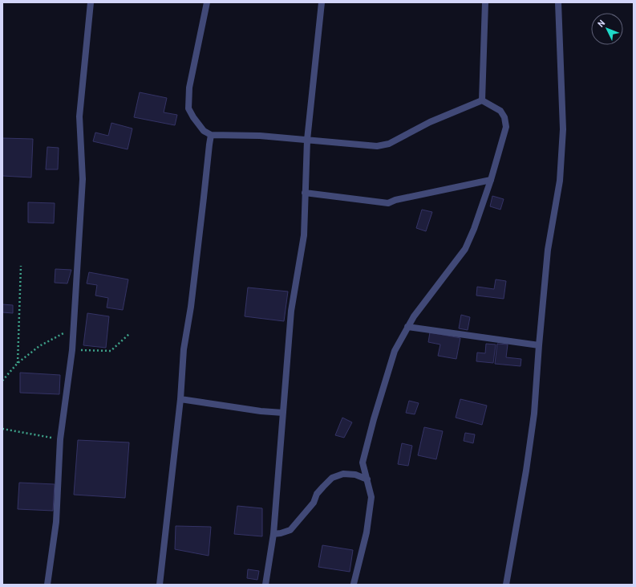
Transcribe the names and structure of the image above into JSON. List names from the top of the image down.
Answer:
{
  "north": "top left"
}
